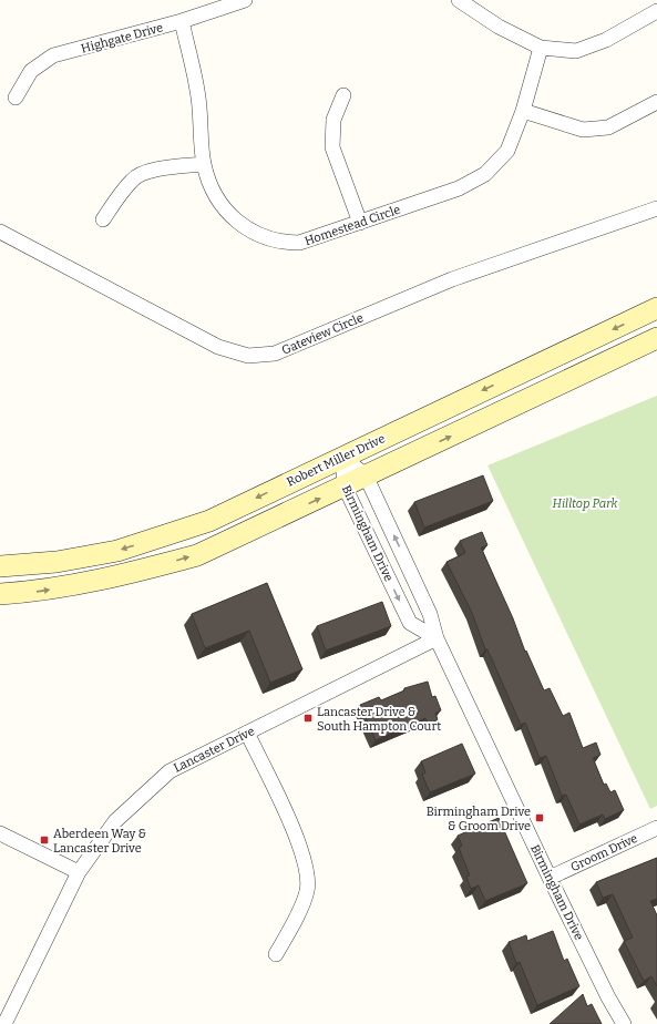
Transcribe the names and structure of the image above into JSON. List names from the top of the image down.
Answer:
{
  "streets": {
    "main road": ["Robert Miller Drive"],
    "street": [
      "Highgate Drive",
      "Homestead Circle",
      "Gateview Circle",
      "Birmingham Drive",
      "Lancaster Drive",
      "Groom Drive"
    ]
  },
  "crossings": [
    ["Highgate Drive", "Homestead Circle"],
    ["Robert Miller Drive", "Birmingham Drive"],
    ["Birmingham Drive", "Lancaster Drive"],
    ["Birmingham Drive", "Groom Drive"]
  ],
  "parks": ["Hilltop Park"],
  "places": {
    "transit": ["Lancaster Drive & South Hampton Court", "Birmingham Drive & Groom Drive", "Aberdeen Way & Lancaster Drive"]
  }
}
